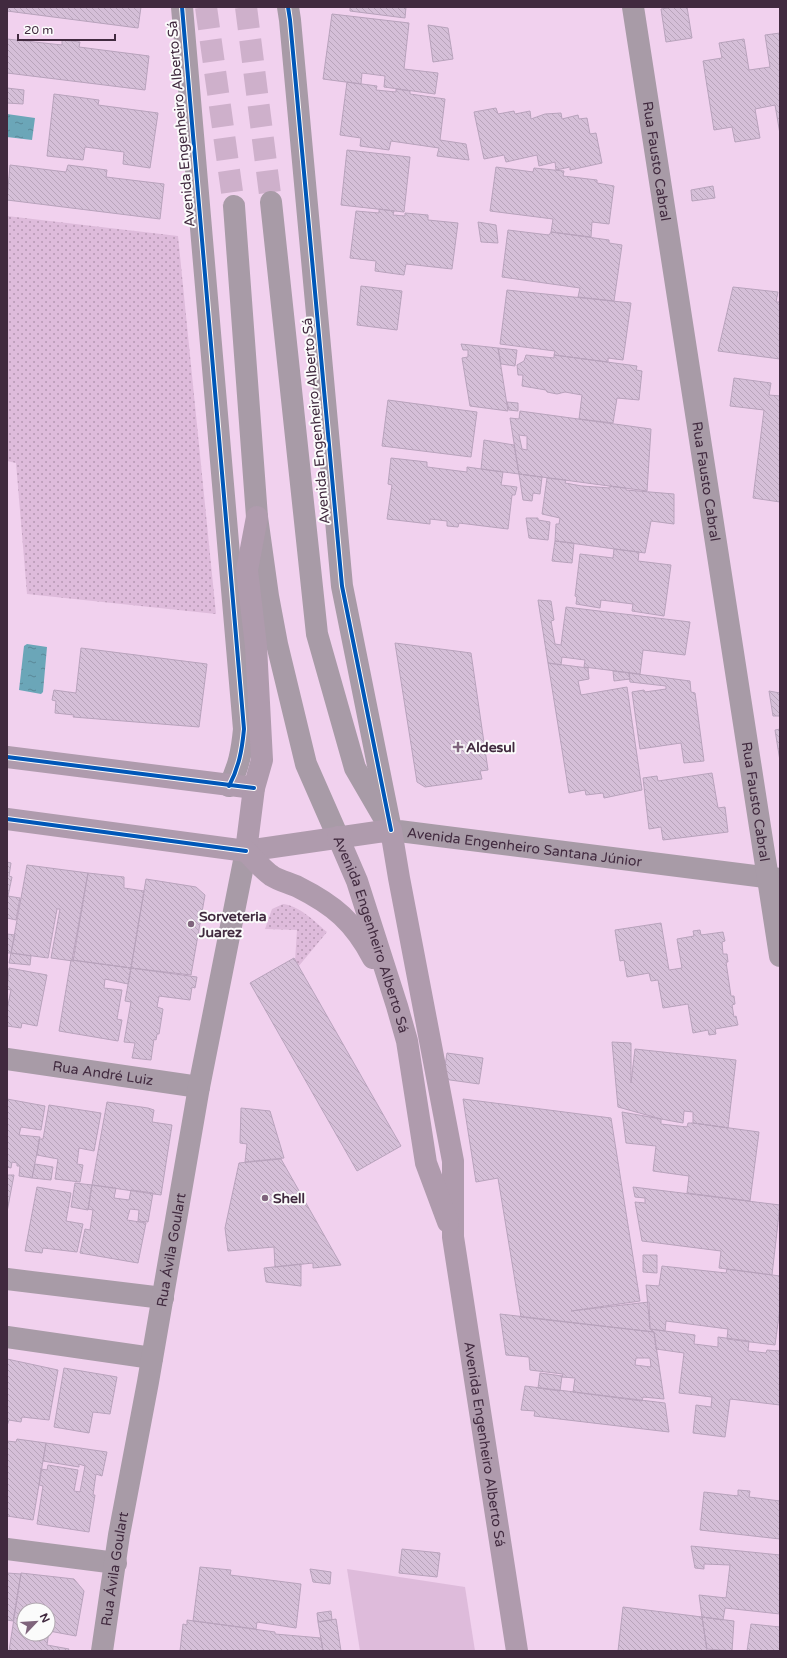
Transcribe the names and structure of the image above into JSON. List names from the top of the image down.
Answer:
{
  "streets": {
    "main road": ["Avenida Engenheiro Alberto Sá", "Avenida Engenheiro Santana Júnior"],
    "street": ["Rua Fausto Cabral", "Rua André Luiz", "Rua Ávila Goulart"]
  },
  "crossings": [
    ["Avenida Engenheiro Alberto Sá", "Avenida Engenheiro Santana Júnior"],
    ["Rua Fausto Cabral", "Avenida Engenheiro Santana Júnior"],
    ["Avenida Engenheiro Santana Júnior", "Rua Ávila Goulart"],
    ["Rua André Luiz", "Rua Ávila Goulart"]
  ],
  "places": {
    "health": ["Aldesul"],
    "other": ["Sorveteria Juarez", "Shell"]
  },
  "scale_bar": "20 m",
  "north": "top right"
}
